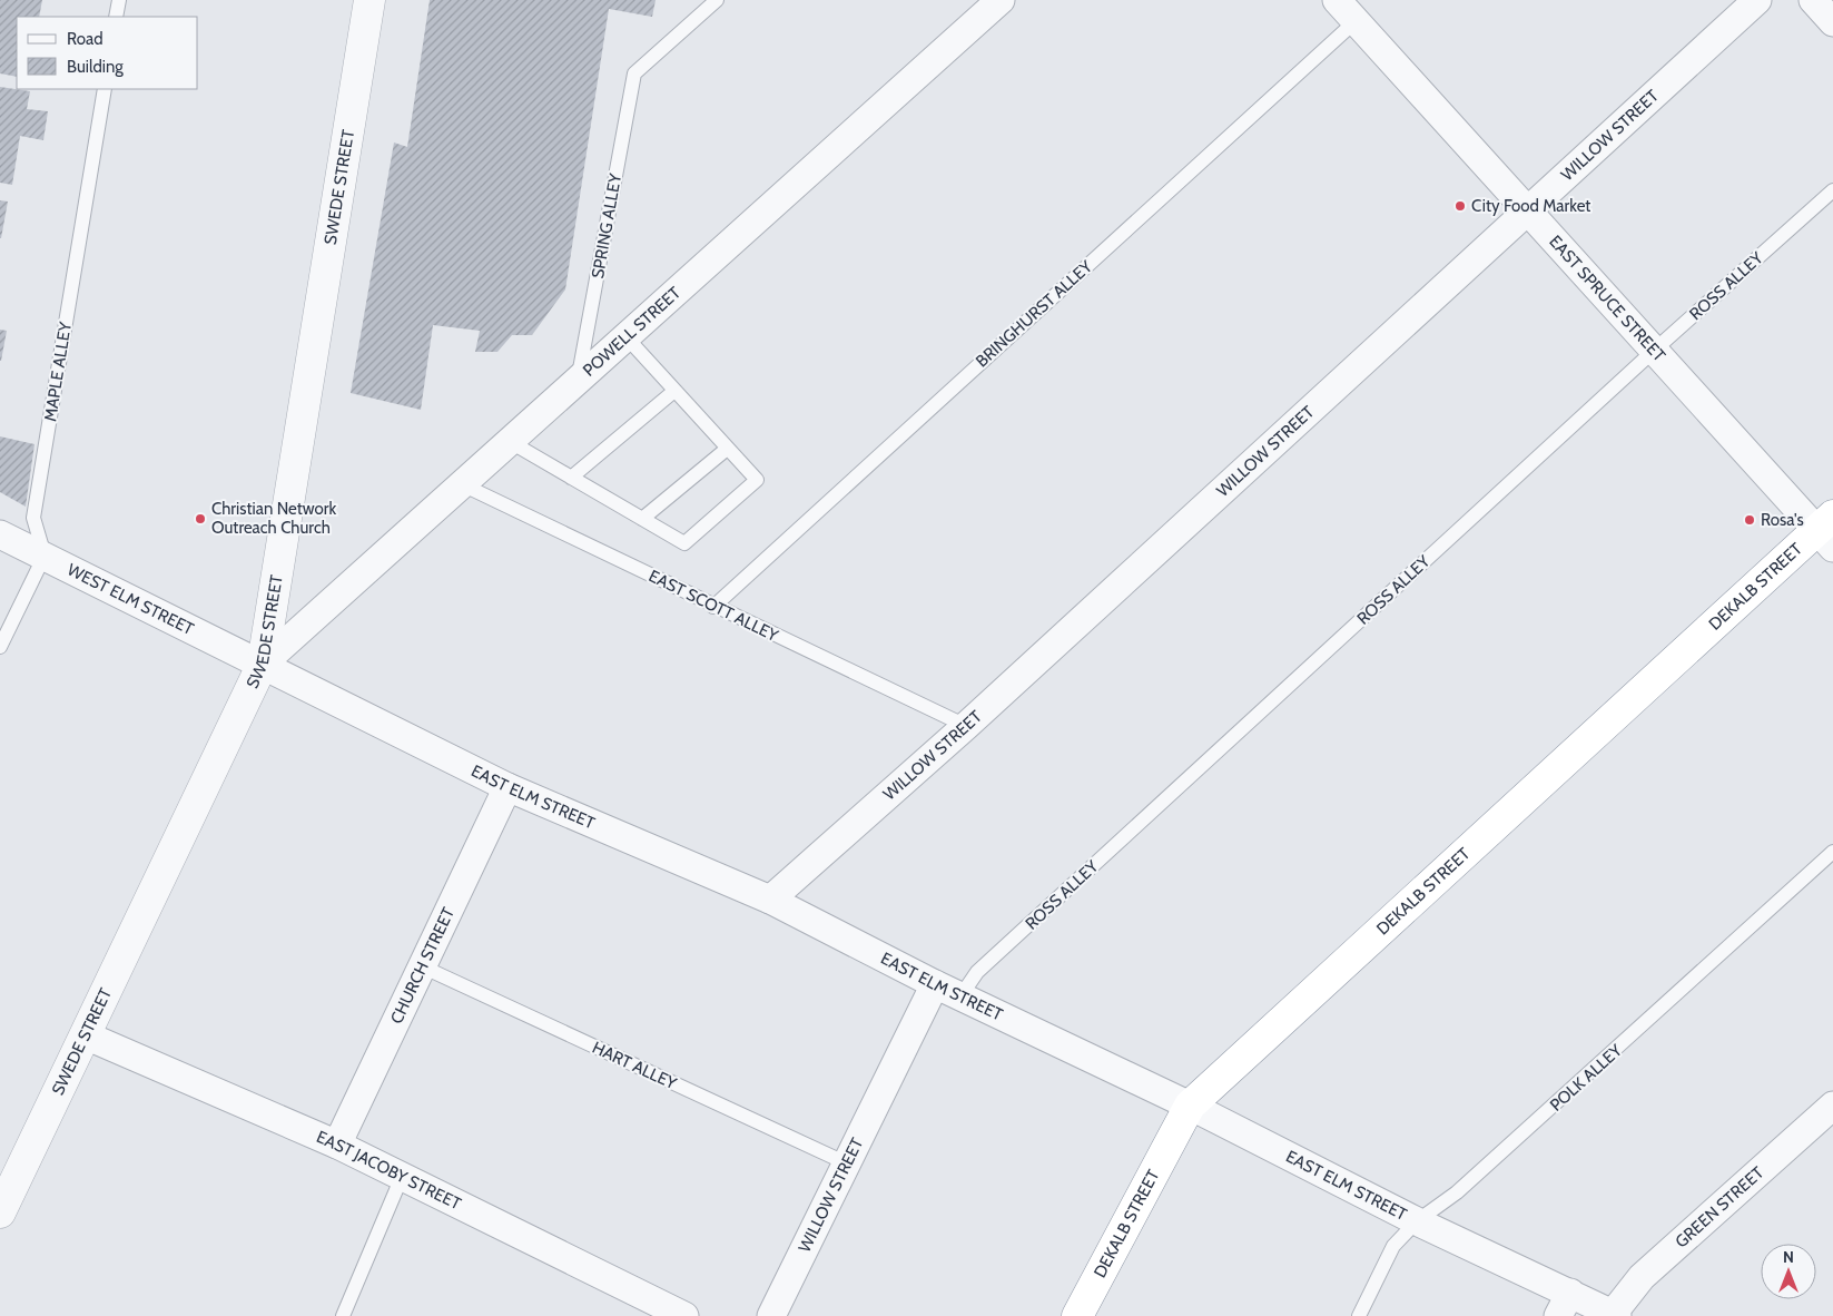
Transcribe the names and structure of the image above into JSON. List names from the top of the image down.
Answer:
{
  "streets": {
    "highway": ["DEKALB STREET"],
    "street": [
      "WILLOW STREET",
      "SWEDE STREET",
      "EAST SPRUCE STREET",
      "POWELL STREET",
      "WEST ELM STREET",
      "EAST ELM STREET",
      "CHURCH STREET",
      "EAST JACOBY STREET",
      "GREEN STREET"
    ],
    "lane": [
      "SPRING ALLEY",
      "ROSS ALLEY",
      "BRINGHURST ALLEY",
      "MAPLE ALLEY",
      "EAST SCOTT ALLEY",
      "HART ALLEY",
      "POLK ALLEY"
    ]
  },
  "crossings": [
    ["WILLOW STREET", "EAST SPRUCE STREET"],
    ["WILLOW STREET", "EAST SCOTT ALLEY"],
    ["WILLOW STREET", "EAST ELM STREET"],
    ["WILLOW STREET", "HART ALLEY"],
    ["SWEDE STREET", "POWELL STREET"],
    ["SWEDE STREET", "WEST ELM STREET"],
    ["SWEDE STREET", "EAST ELM STREET"],
    ["SWEDE STREET", "EAST JACOBY STREET"],
    ["SPRING ALLEY", "POWELL STREET"],
    ["ROSS ALLEY", "EAST SPRUCE STREET"],
    ["ROSS ALLEY", "EAST ELM STREET"],
    ["EAST SPRUCE STREET", "BRINGHURST ALLEY"],
    ["EAST SPRUCE STREET", "DEKALB STREET"],
    ["BRINGHURST ALLEY", "EAST SCOTT ALLEY"],
    ["POWELL STREET", "WEST ELM STREET"],
    ["POWELL STREET", "EAST SCOTT ALLEY"],
    ["POWELL STREET", "EAST ELM STREET"],
    ["MAPLE ALLEY", "WEST ELM STREET"],
    ["DEKALB STREET", "EAST ELM STREET"],
    ["WEST ELM STREET", "EAST ELM STREET"],
    ["EAST ELM STREET", "CHURCH STREET"],
    ["EAST ELM STREET", "POLK ALLEY"],
    ["EAST ELM STREET", "GREEN STREET"],
    ["CHURCH STREET", "HART ALLEY"],
    ["CHURCH STREET", "EAST JACOBY STREET"]
  ],
  "places": ["City Food Market", "Christian Network Outreach Church", "Rosa's"],
  "legend": ["Road", "Building"],
  "north": "top"
}
